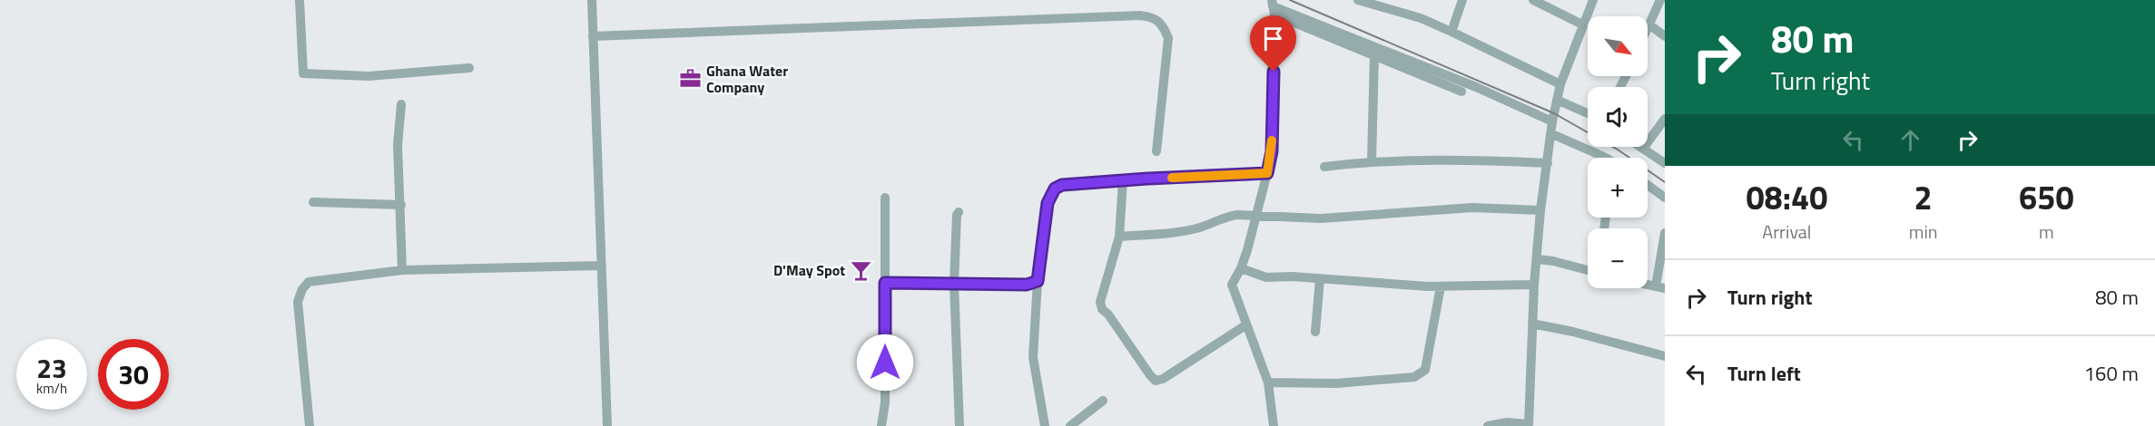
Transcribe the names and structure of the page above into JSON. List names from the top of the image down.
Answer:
{
  "places": {
    "office": ["Ghana Water Company"],
    "bar": ["D'May Spot"]
  },
  "north": "bottom right",
  "page": {
    "turn": ["80 m", "Turn right"],
    "map_buttons": ["+", "−"],
    "eta": [
      "08:40",
      "Arrival",
      "2",
      "min",
      "650",
      "m"
    ],
    "list": [
      {
        "name": "Turn right",
        "value": "80 m"
      },
      {
        "name": "Turn left",
        "value": "160 m"
      }
    ],
    "speed": "23 km/h",
    "limit": "30"
  }
}
